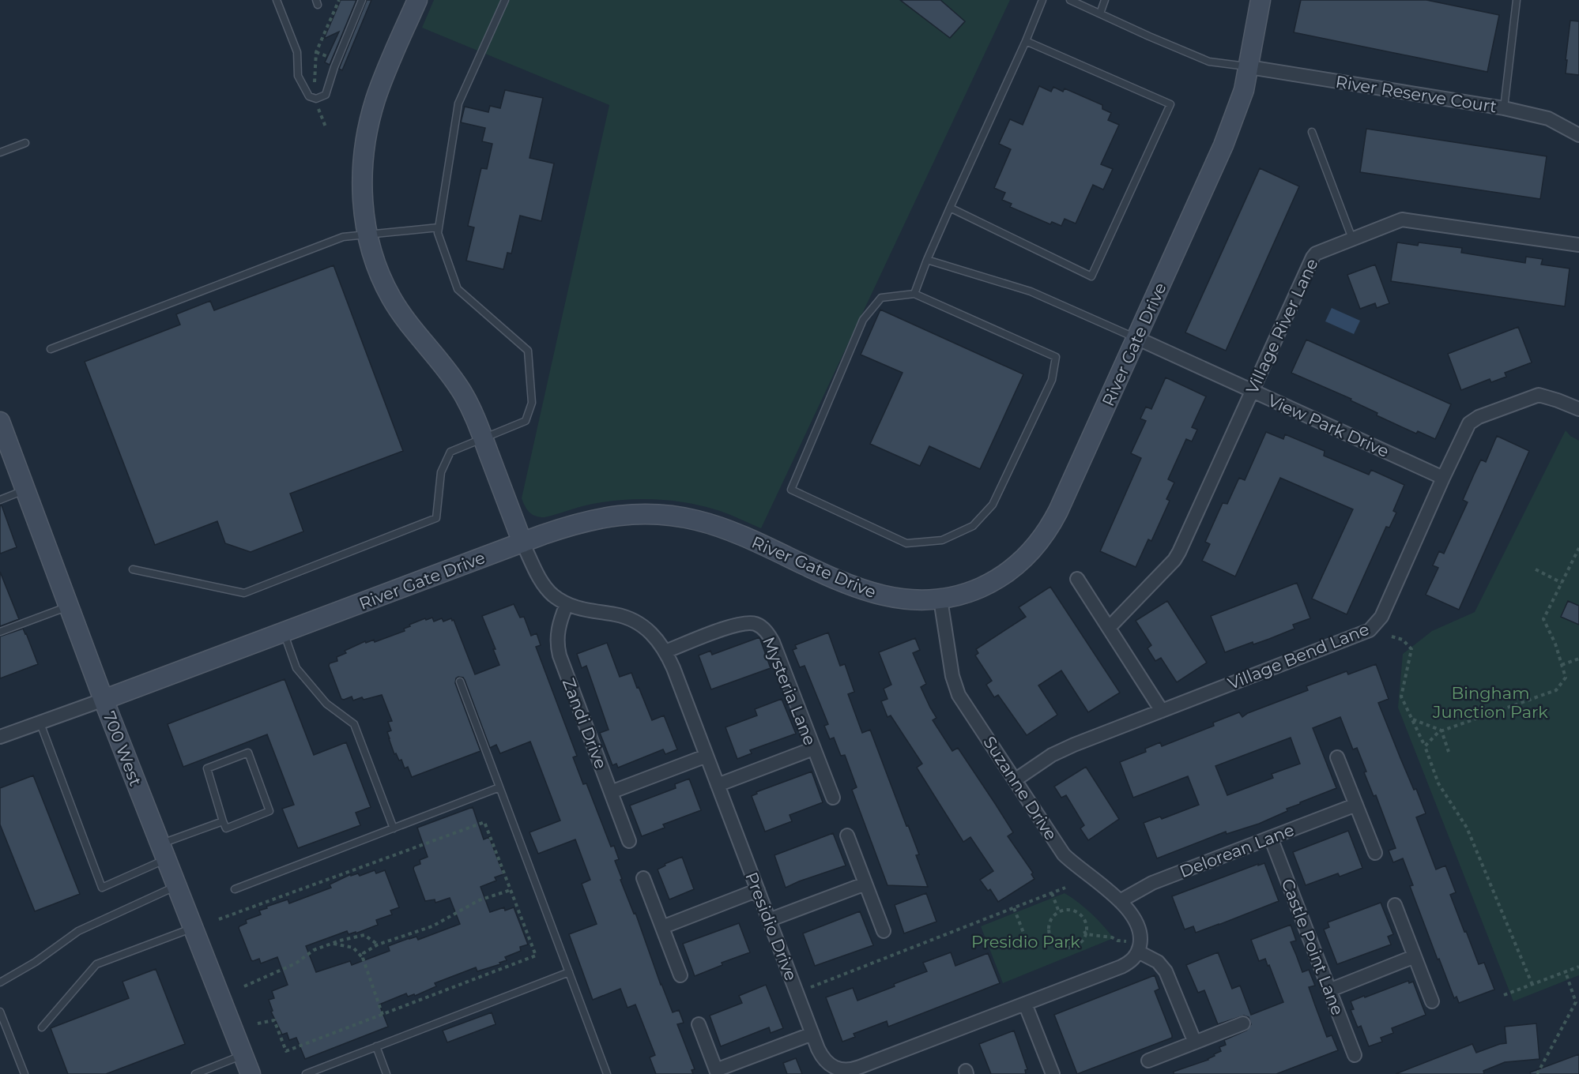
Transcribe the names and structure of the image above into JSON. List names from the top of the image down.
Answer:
{
  "streets": {
    "street": [
      "River Reserve Court",
      "Village River Lane",
      "River Gate Drive",
      "View Park Drive",
      "Village Bend Lane",
      "Mysteria Lane",
      "Zandi Drive",
      "700 West",
      "Suzanne Drive",
      "Delorean Lane",
      "Presidio Drive",
      "Castle Point Lane"
    ]
  },
  "crossings": [
    ["River Reserve Court", "River Gate Drive"],
    ["Village River Lane", "View Park Drive"],
    ["River Gate Drive", "View Park Drive"],
    ["River Gate Drive", "700 West"],
    ["River Gate Drive", "Suzanne Drive"],
    ["River Gate Drive", "Presidio Drive"],
    ["View Park Drive", "Village Bend Lane"],
    ["Village Bend Lane", "Suzanne Drive"],
    ["Mysteria Lane", "Presidio Drive"],
    ["Zandi Drive", "Presidio Drive"],
    ["Suzanne Drive", "Delorean Lane"],
    ["Suzanne Drive", "Presidio Drive"],
    ["Delorean Lane", "Castle Point Lane"]
  ],
  "parks": ["Bingham Junction Park", "Presidio Park"]
}
